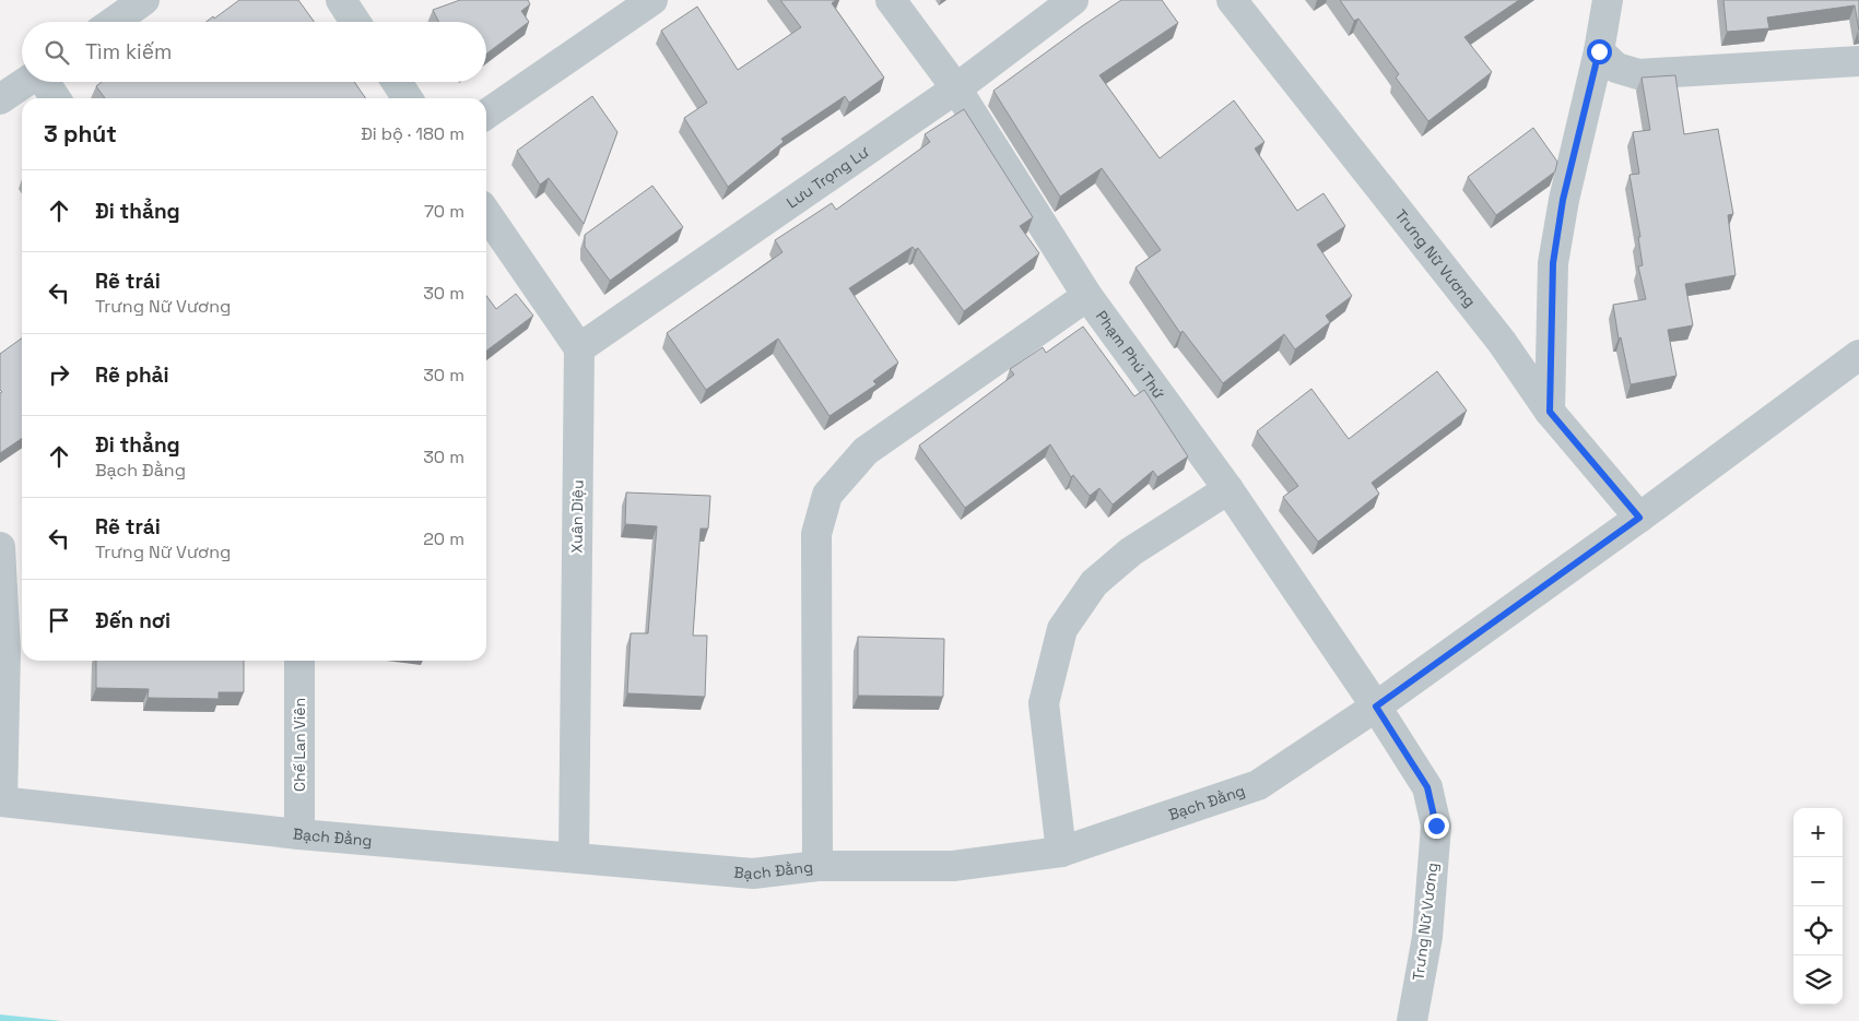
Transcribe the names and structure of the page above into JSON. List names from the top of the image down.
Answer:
{
  "streets": {
    "street": [
      "Lưu Trọng Lư",
      "Trưng Nữ Vương",
      "Phạm Phú Thứ",
      "Xuân Diệu",
      "Chế Lan Viên",
      "Bạch Đằng"
    ]
  },
  "crossings": [
    ["Lưu Trọng Lư", "Phạm Phú Thứ"],
    ["Lưu Trọng Lư", "Xuân Diệu"],
    ["Trưng Nữ Vương", "Phạm Phú Thứ"],
    ["Trưng Nữ Vương", "Bạch Đằng"],
    ["Phạm Phú Thứ", "Bạch Đằng"],
    ["Xuân Diệu", "Bạch Đằng"],
    ["Chế Lan Viên", "Bạch Đằng"]
  ],
  "page": {
    "search": "Tìm kiếm",
    "heading": ["3 phút", "Đi bộ · 180 m"],
    "list": [
      ["Đi thẳng", "70 m"],
      ["Rẽ trái", "Trưng Nữ Vương", "30 m"],
      ["Rẽ phải", "30 m"],
      ["Đi thẳng", "Bạch Đằng", "30 m"],
      ["Rẽ trái", "Trưng Nữ Vương", "20 m"],
      "Đến nơi"
    ],
    "map_buttons": ["+", "−"]
  }
}
